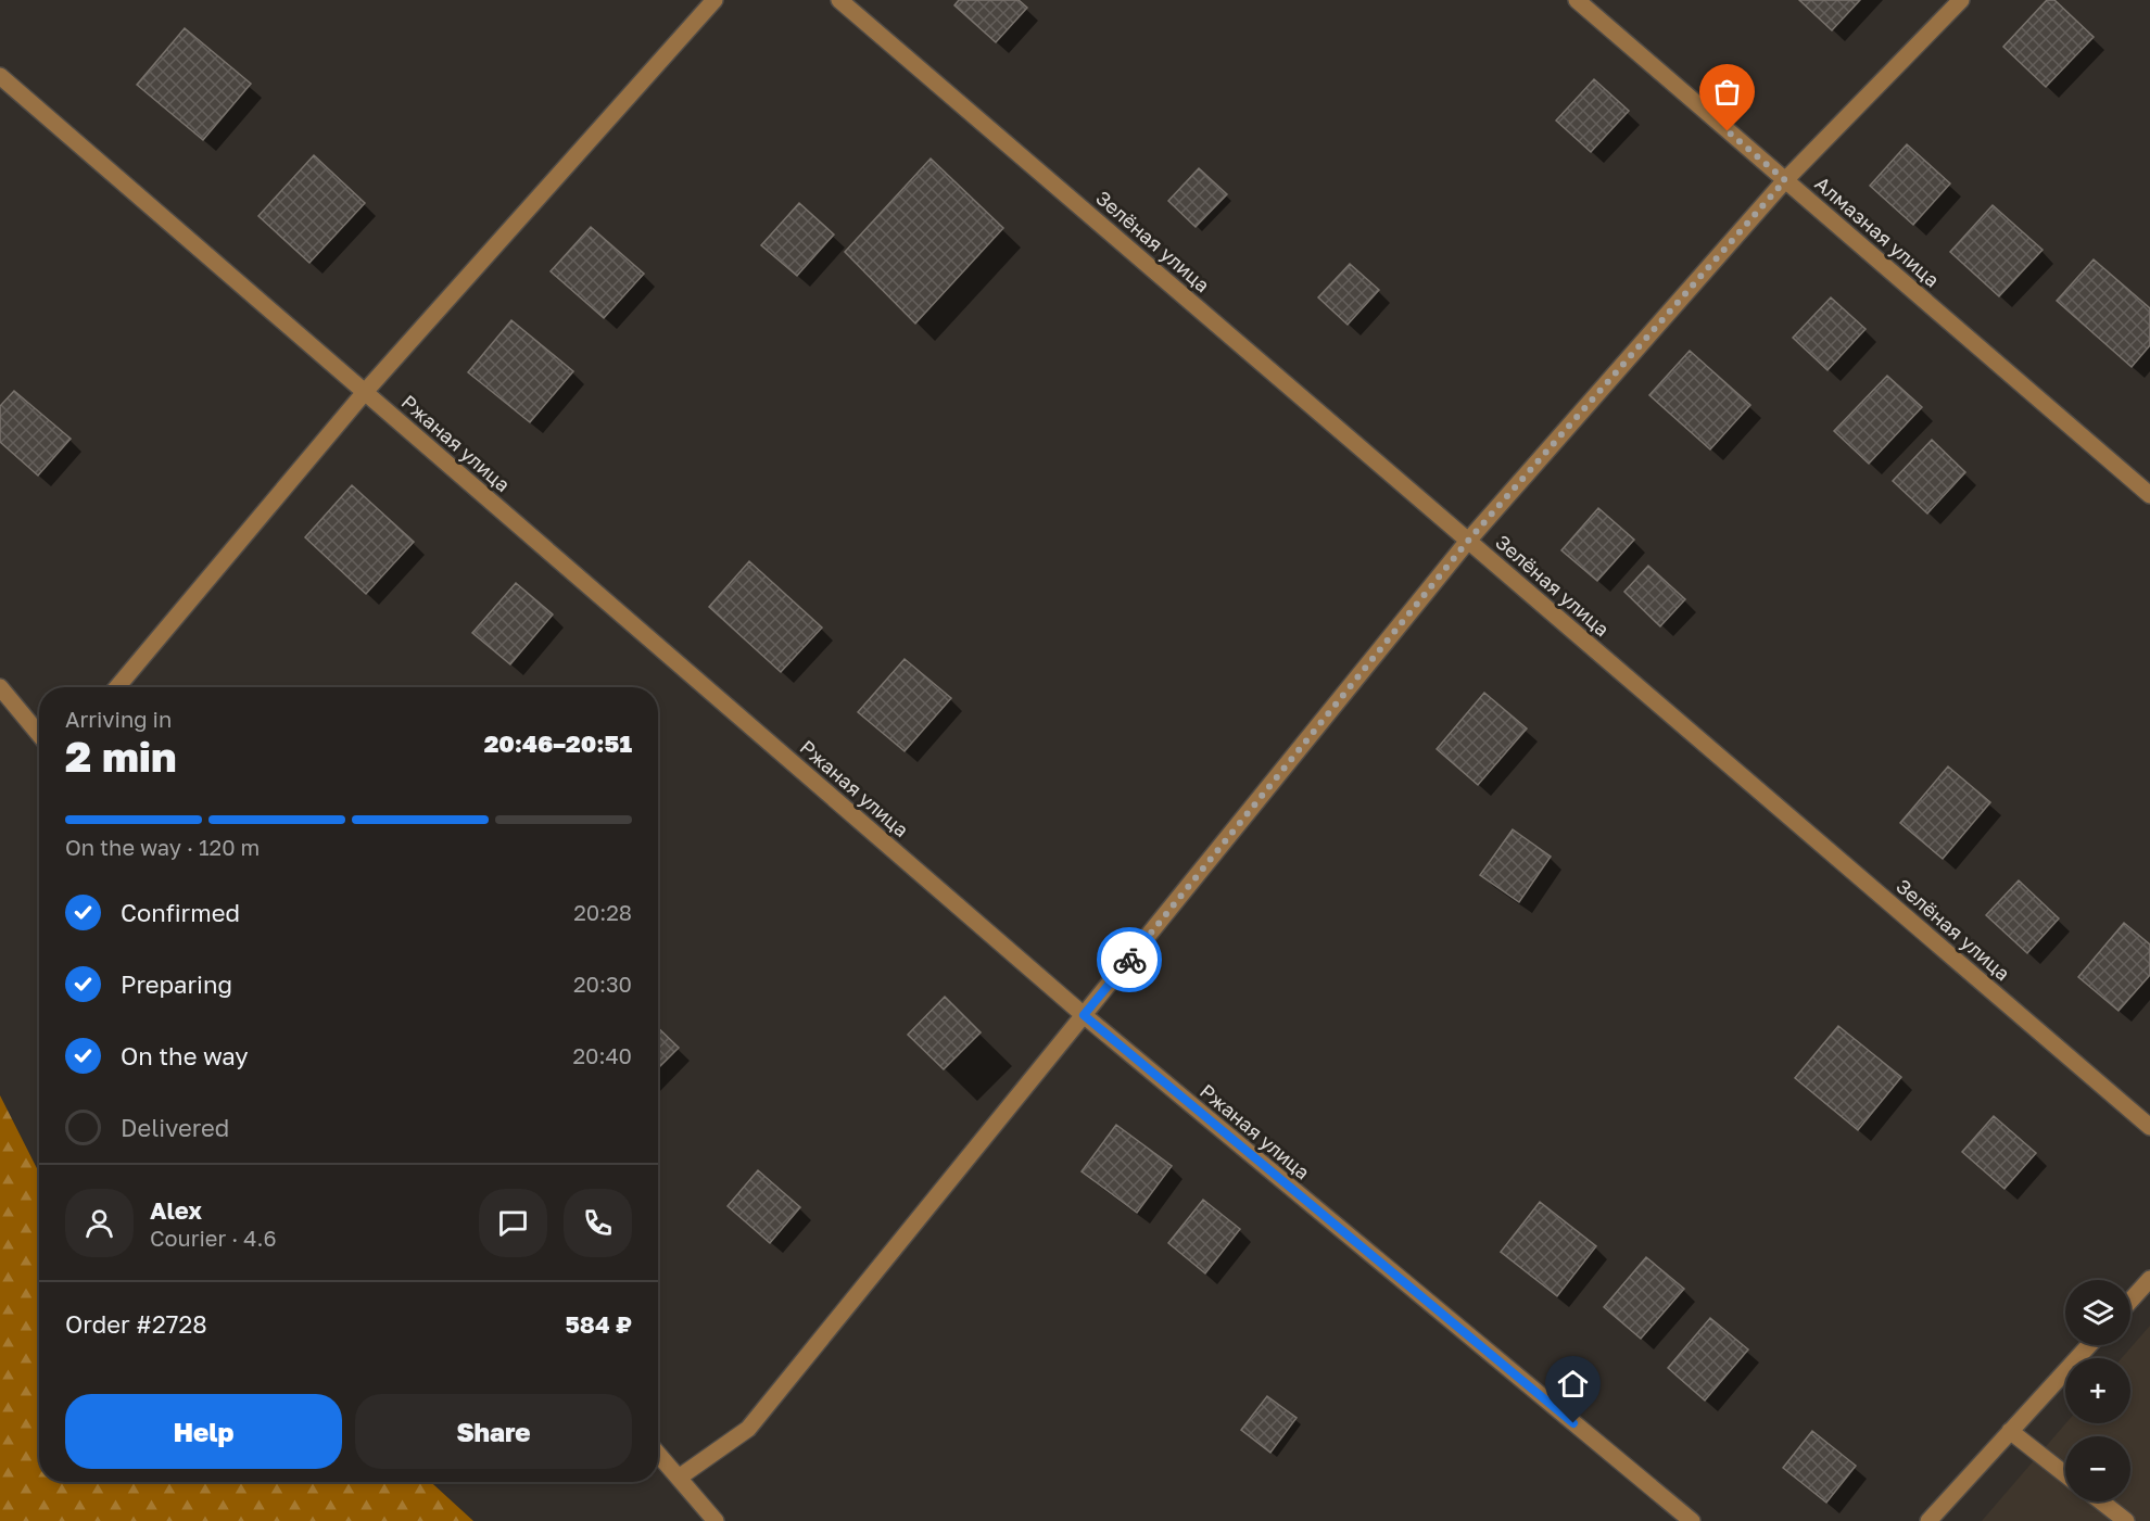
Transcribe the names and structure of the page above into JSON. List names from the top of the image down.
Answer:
{
  "streets": {
    "street": ["Алмазная улица", "Зелёная улица", "Ржаная улица"]
  },
  "page": {
    "heading": ["2 min", "Arriving in", "20:46–20:51"],
    "panel": [
      "Alex",
      "Courier · 4.6",
      "Order #2728",
      "584 ₽"
    ],
    "bar": "On the way · 120 m",
    "list": [
      ["Confirmed", "20:28"],
      ["Preparing", "20:30"],
      ["On the way", "20:40"],
      "Delivered"
    ],
    "map_buttons": ["+", "−"],
    "buttons": ["Help", "Share"]
  }
}
